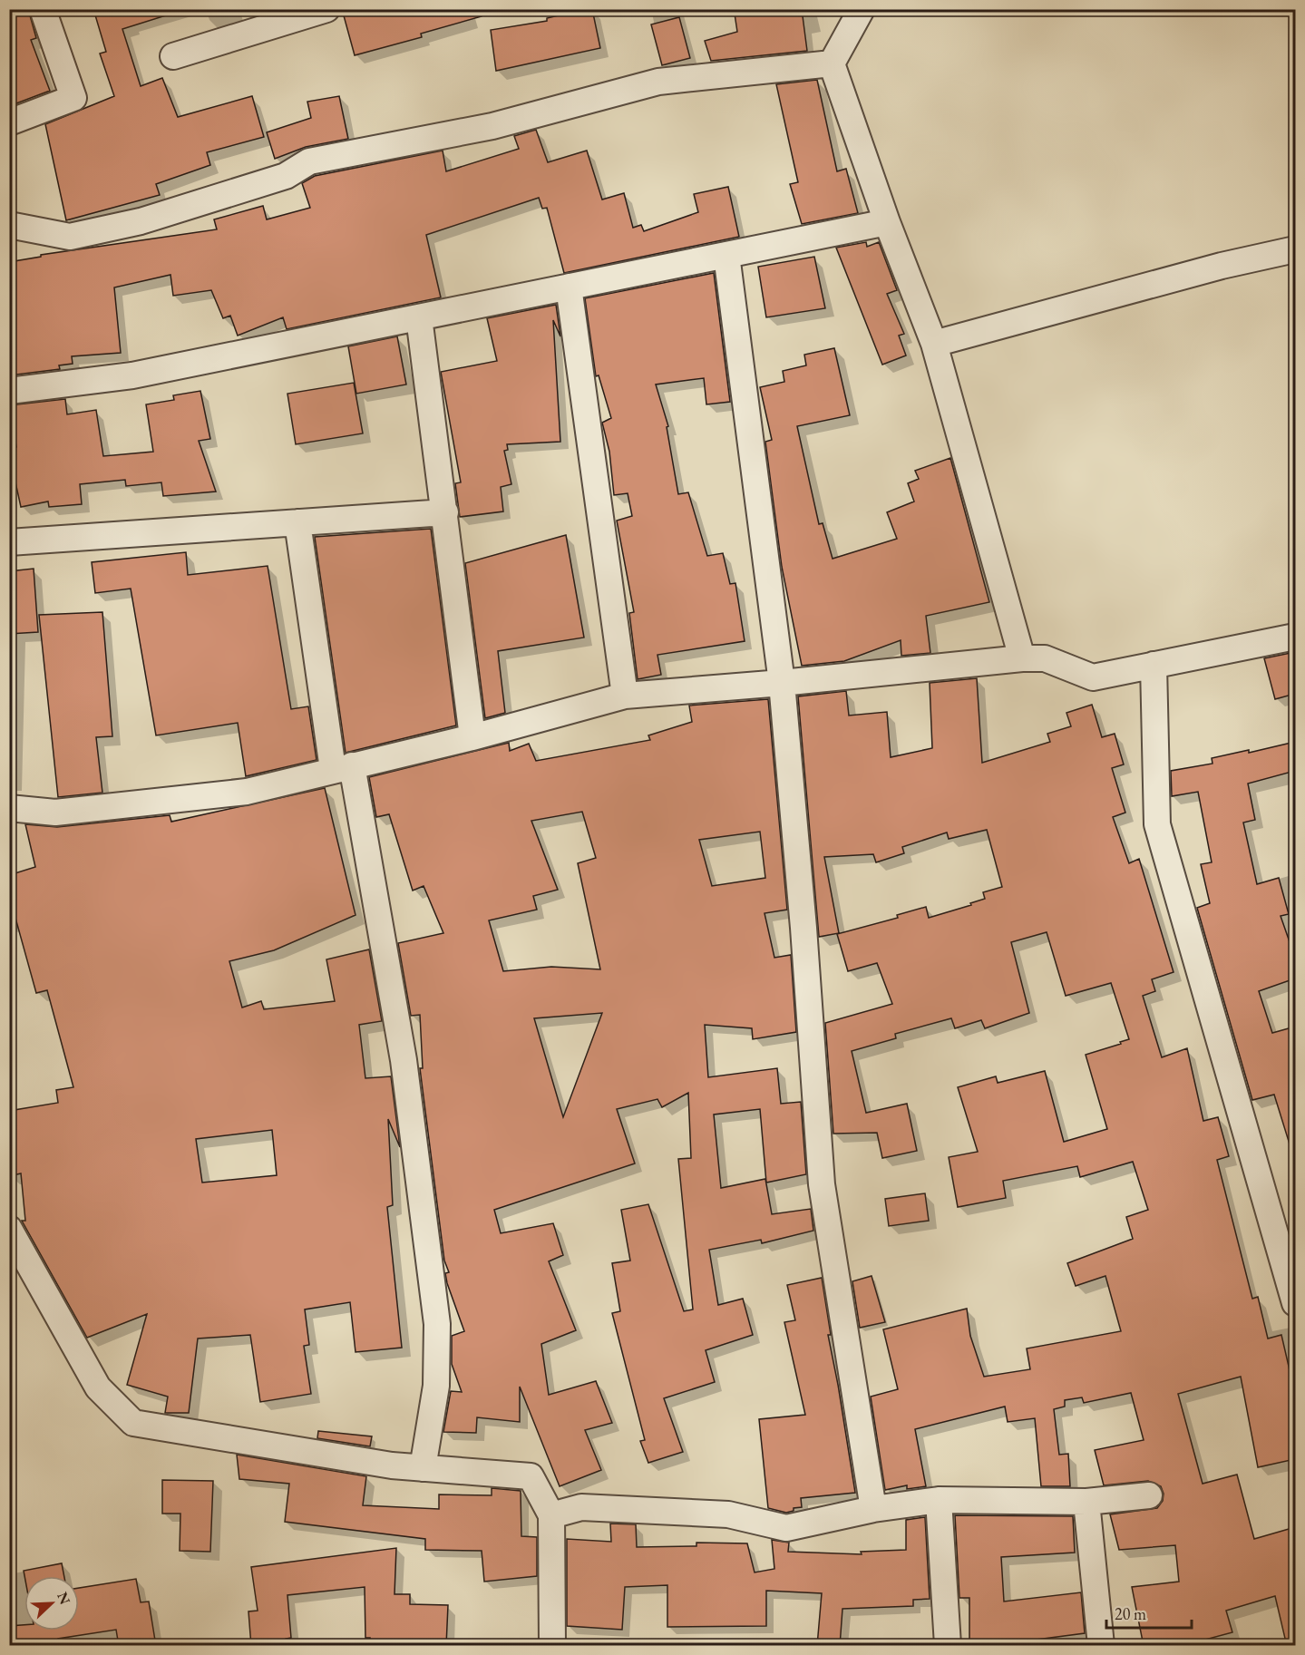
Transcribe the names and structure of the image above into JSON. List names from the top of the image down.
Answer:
{
  "scale_bar": "20 m",
  "north": "top right"
}
